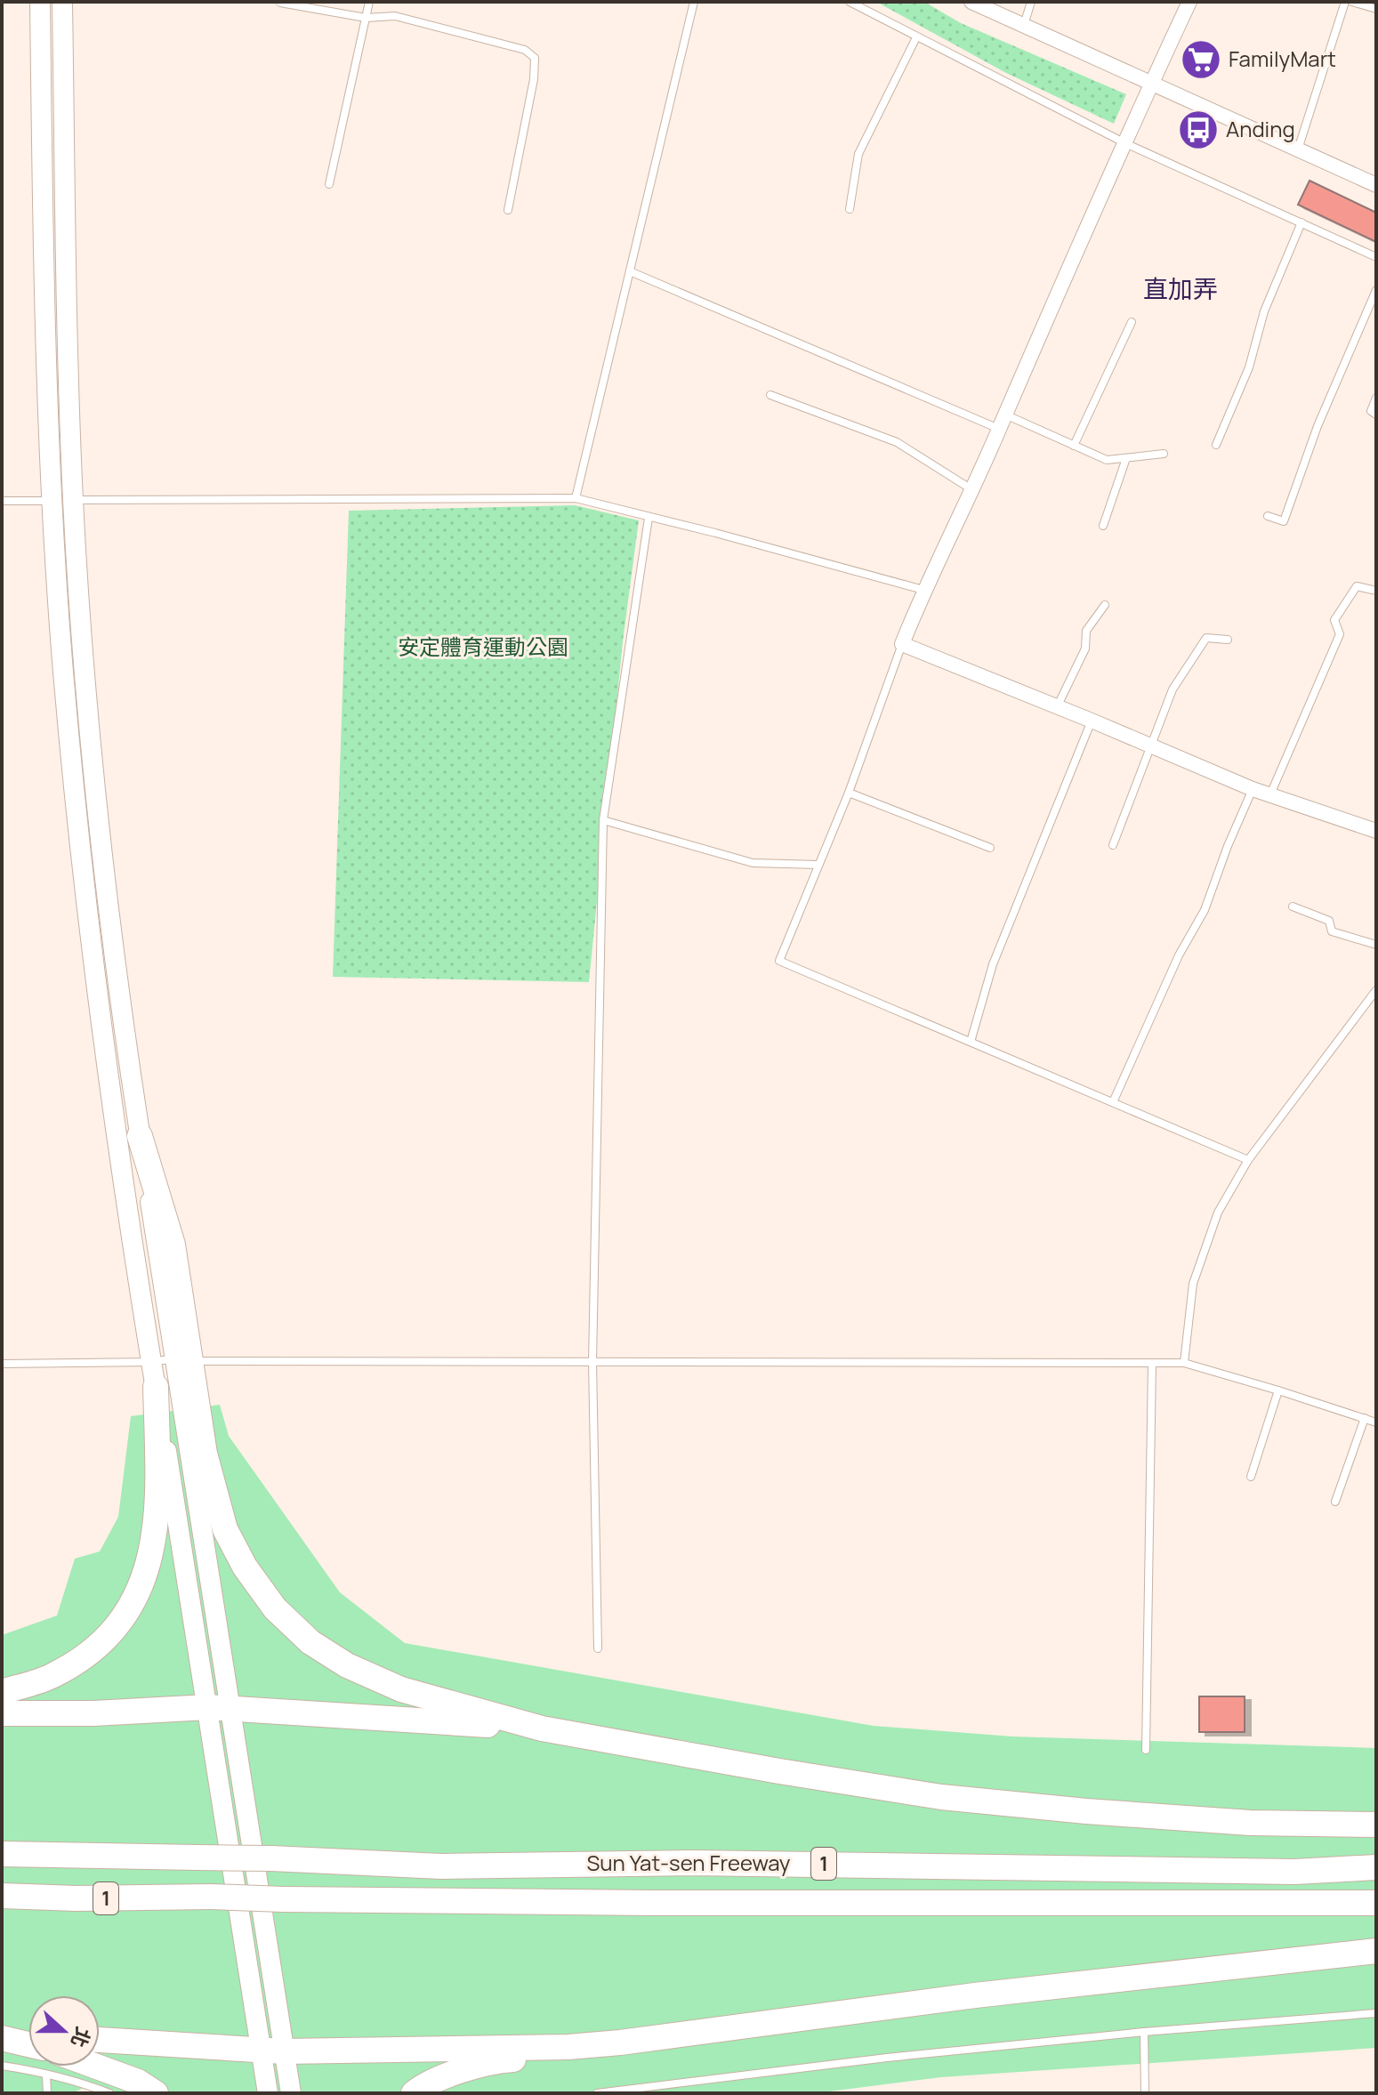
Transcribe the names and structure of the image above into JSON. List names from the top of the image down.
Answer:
{
  "streets": {
    "highway": ["Sun Yat-sen Freeway", "1"]
  },
  "districts": ["直加弄"],
  "parks": ["安定體育運動公園"],
  "places": {
    "supermarket": ["FamilyMart"],
    "bus stop": ["Anding"]
  },
  "north": "right"
}
